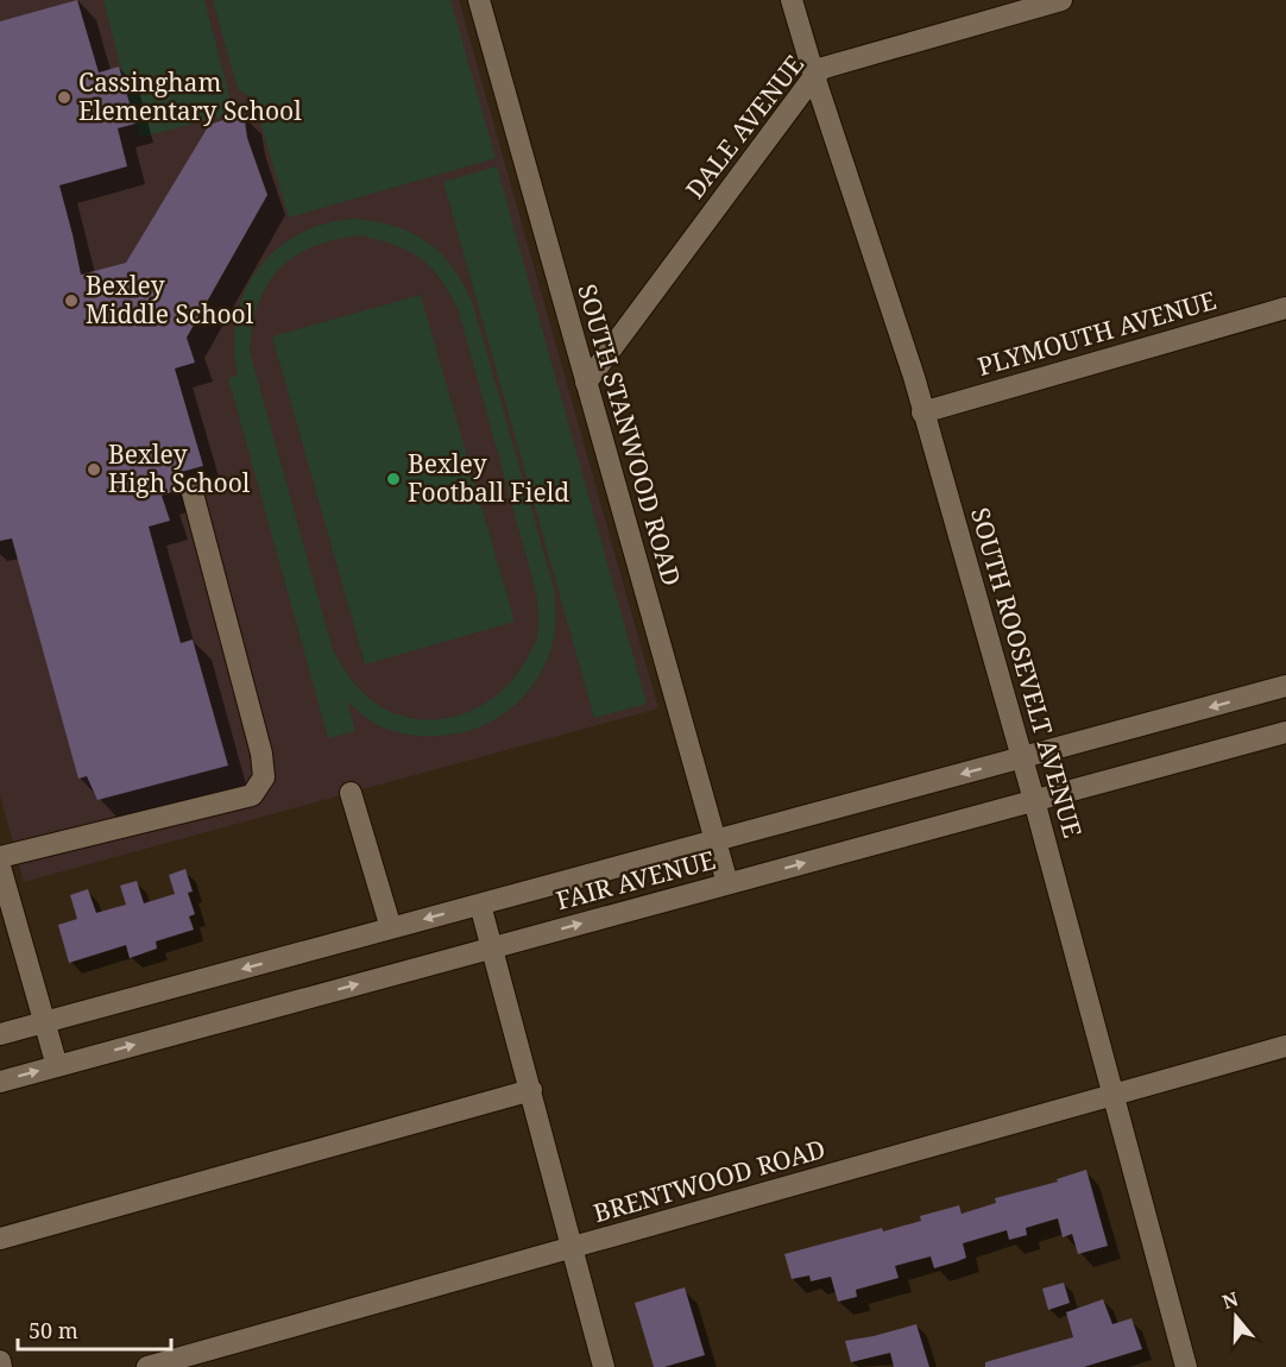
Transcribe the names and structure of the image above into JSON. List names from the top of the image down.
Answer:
{
  "streets": {
    "street": [
      "DALE AVENUE",
      "PLYMOUTH AVENUE",
      "SOUTH STANWOOD ROAD",
      "SOUTH ROOSEVELT AVENUE",
      "FAIR AVENUE",
      "BRENTWOOD ROAD"
    ]
  },
  "crossings": [
    ["DALE AVENUE", "SOUTH STANWOOD ROAD"],
    ["DALE AVENUE", "SOUTH ROOSEVELT AVENUE"],
    ["PLYMOUTH AVENUE", "SOUTH ROOSEVELT AVENUE"],
    ["SOUTH STANWOOD ROAD", "FAIR AVENUE"],
    ["SOUTH ROOSEVELT AVENUE", "FAIR AVENUE"],
    ["SOUTH ROOSEVELT AVENUE", "BRENTWOOD ROAD"]
  ],
  "places": [
    "Cassingham Elementary School",
    "Bexley Middle School",
    "Bexley High School",
    "Bexley Football Field"
  ],
  "scale_bar": "50 m",
  "north": "top"
}
